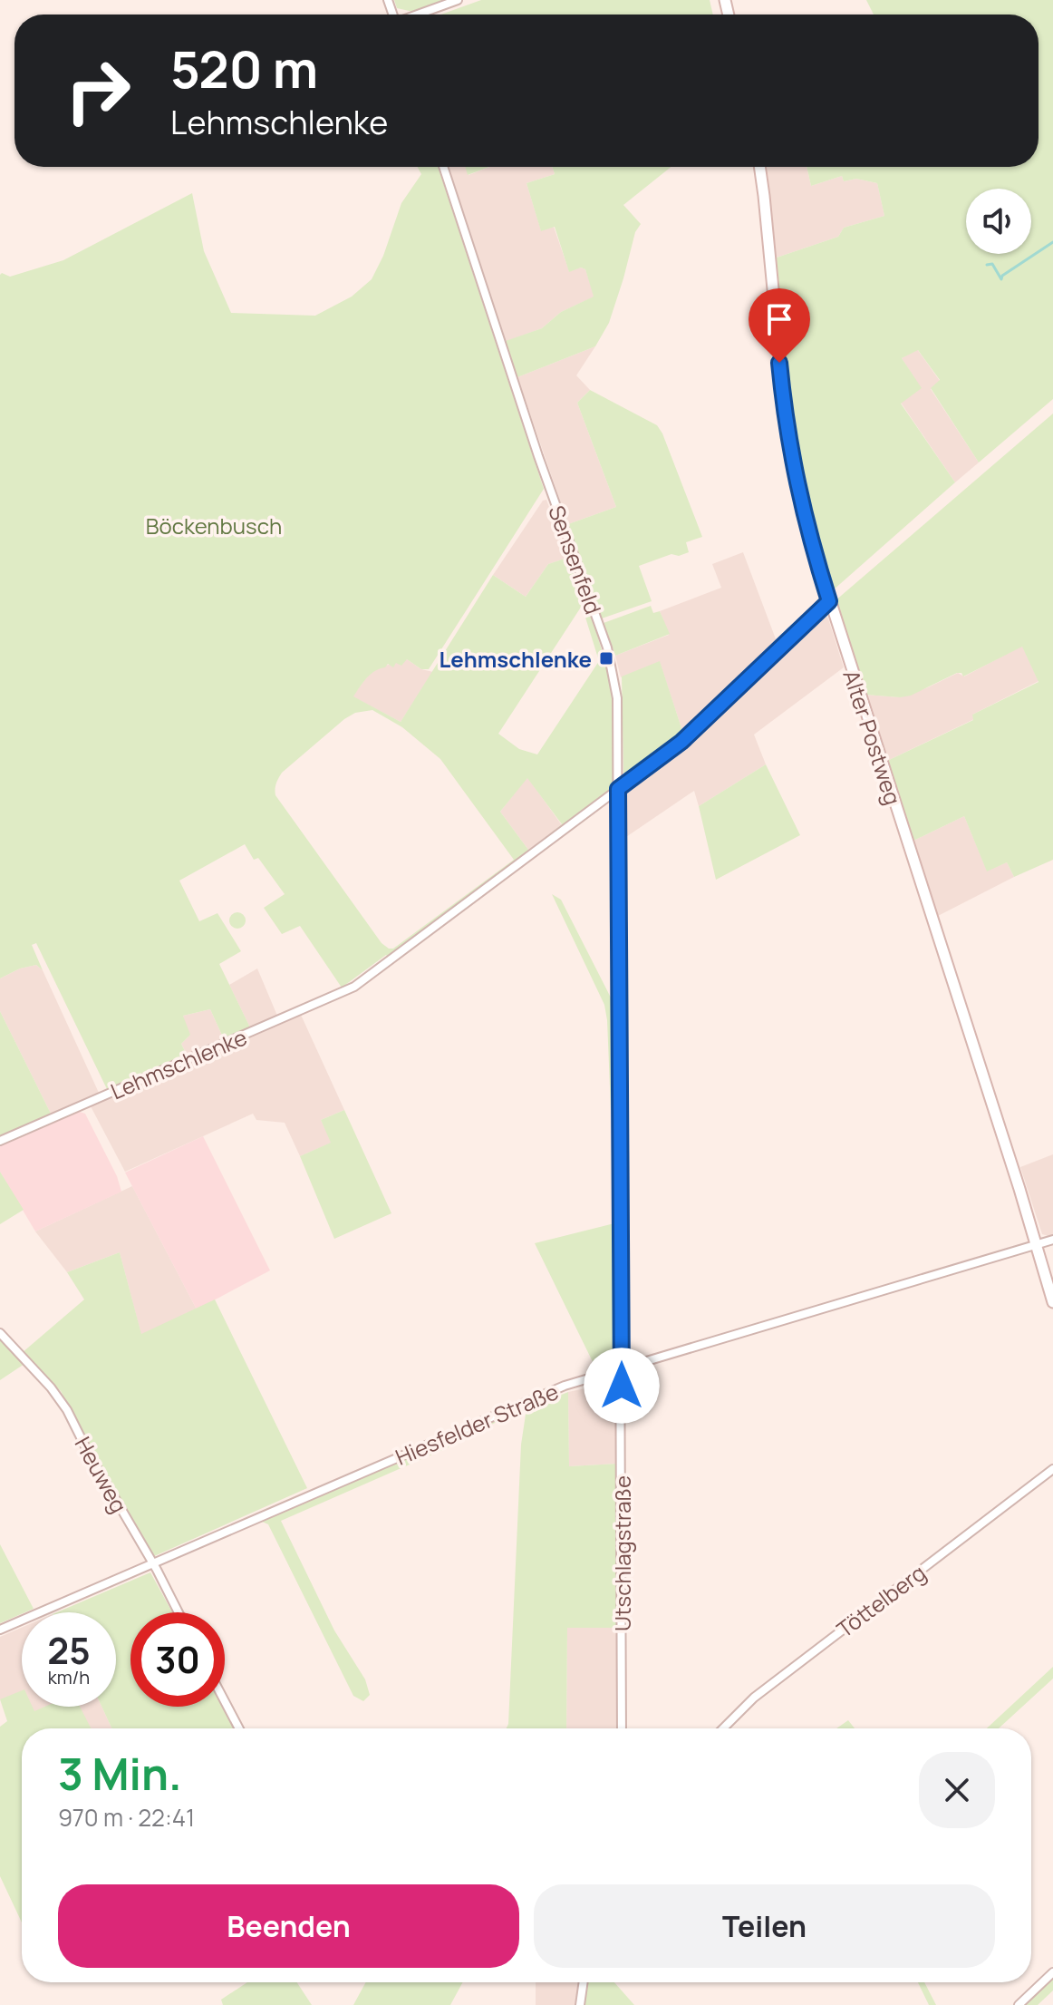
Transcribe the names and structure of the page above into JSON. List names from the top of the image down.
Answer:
{
  "streets": {
    "main road": ["Alter Postweg"],
    "street": [
      "Sensenfeld",
      "Lehmschlenke",
      "Hiesfelder Straße",
      "Heuweg",
      "Utschlagstraße",
      "Töttelberg"
    ]
  },
  "crossings": [
    ["Sensenfeld", "Lehmschlenke"],
    ["Sensenfeld", "Hiesfelder Straße"],
    ["Sensenfeld", "Utschlagstraße"],
    ["Alter Postweg", "Lehmschlenke"],
    ["Alter Postweg", "Hiesfelder Straße"],
    ["Hiesfelder Straße", "Heuweg"],
    ["Hiesfelder Straße", "Utschlagstraße"]
  ],
  "parks": ["Böckenbusch"],
  "places": {
    "transit": ["Lehmschlenke"]
  },
  "page": {
    "turn": ["520 m", "Lehmschlenke"],
    "speed": "25 km/h",
    "limit": "30",
    "heading": ["3 Min.", "970 m · 22:41"],
    "buttons": ["Beenden", "Teilen"]
  }
}
